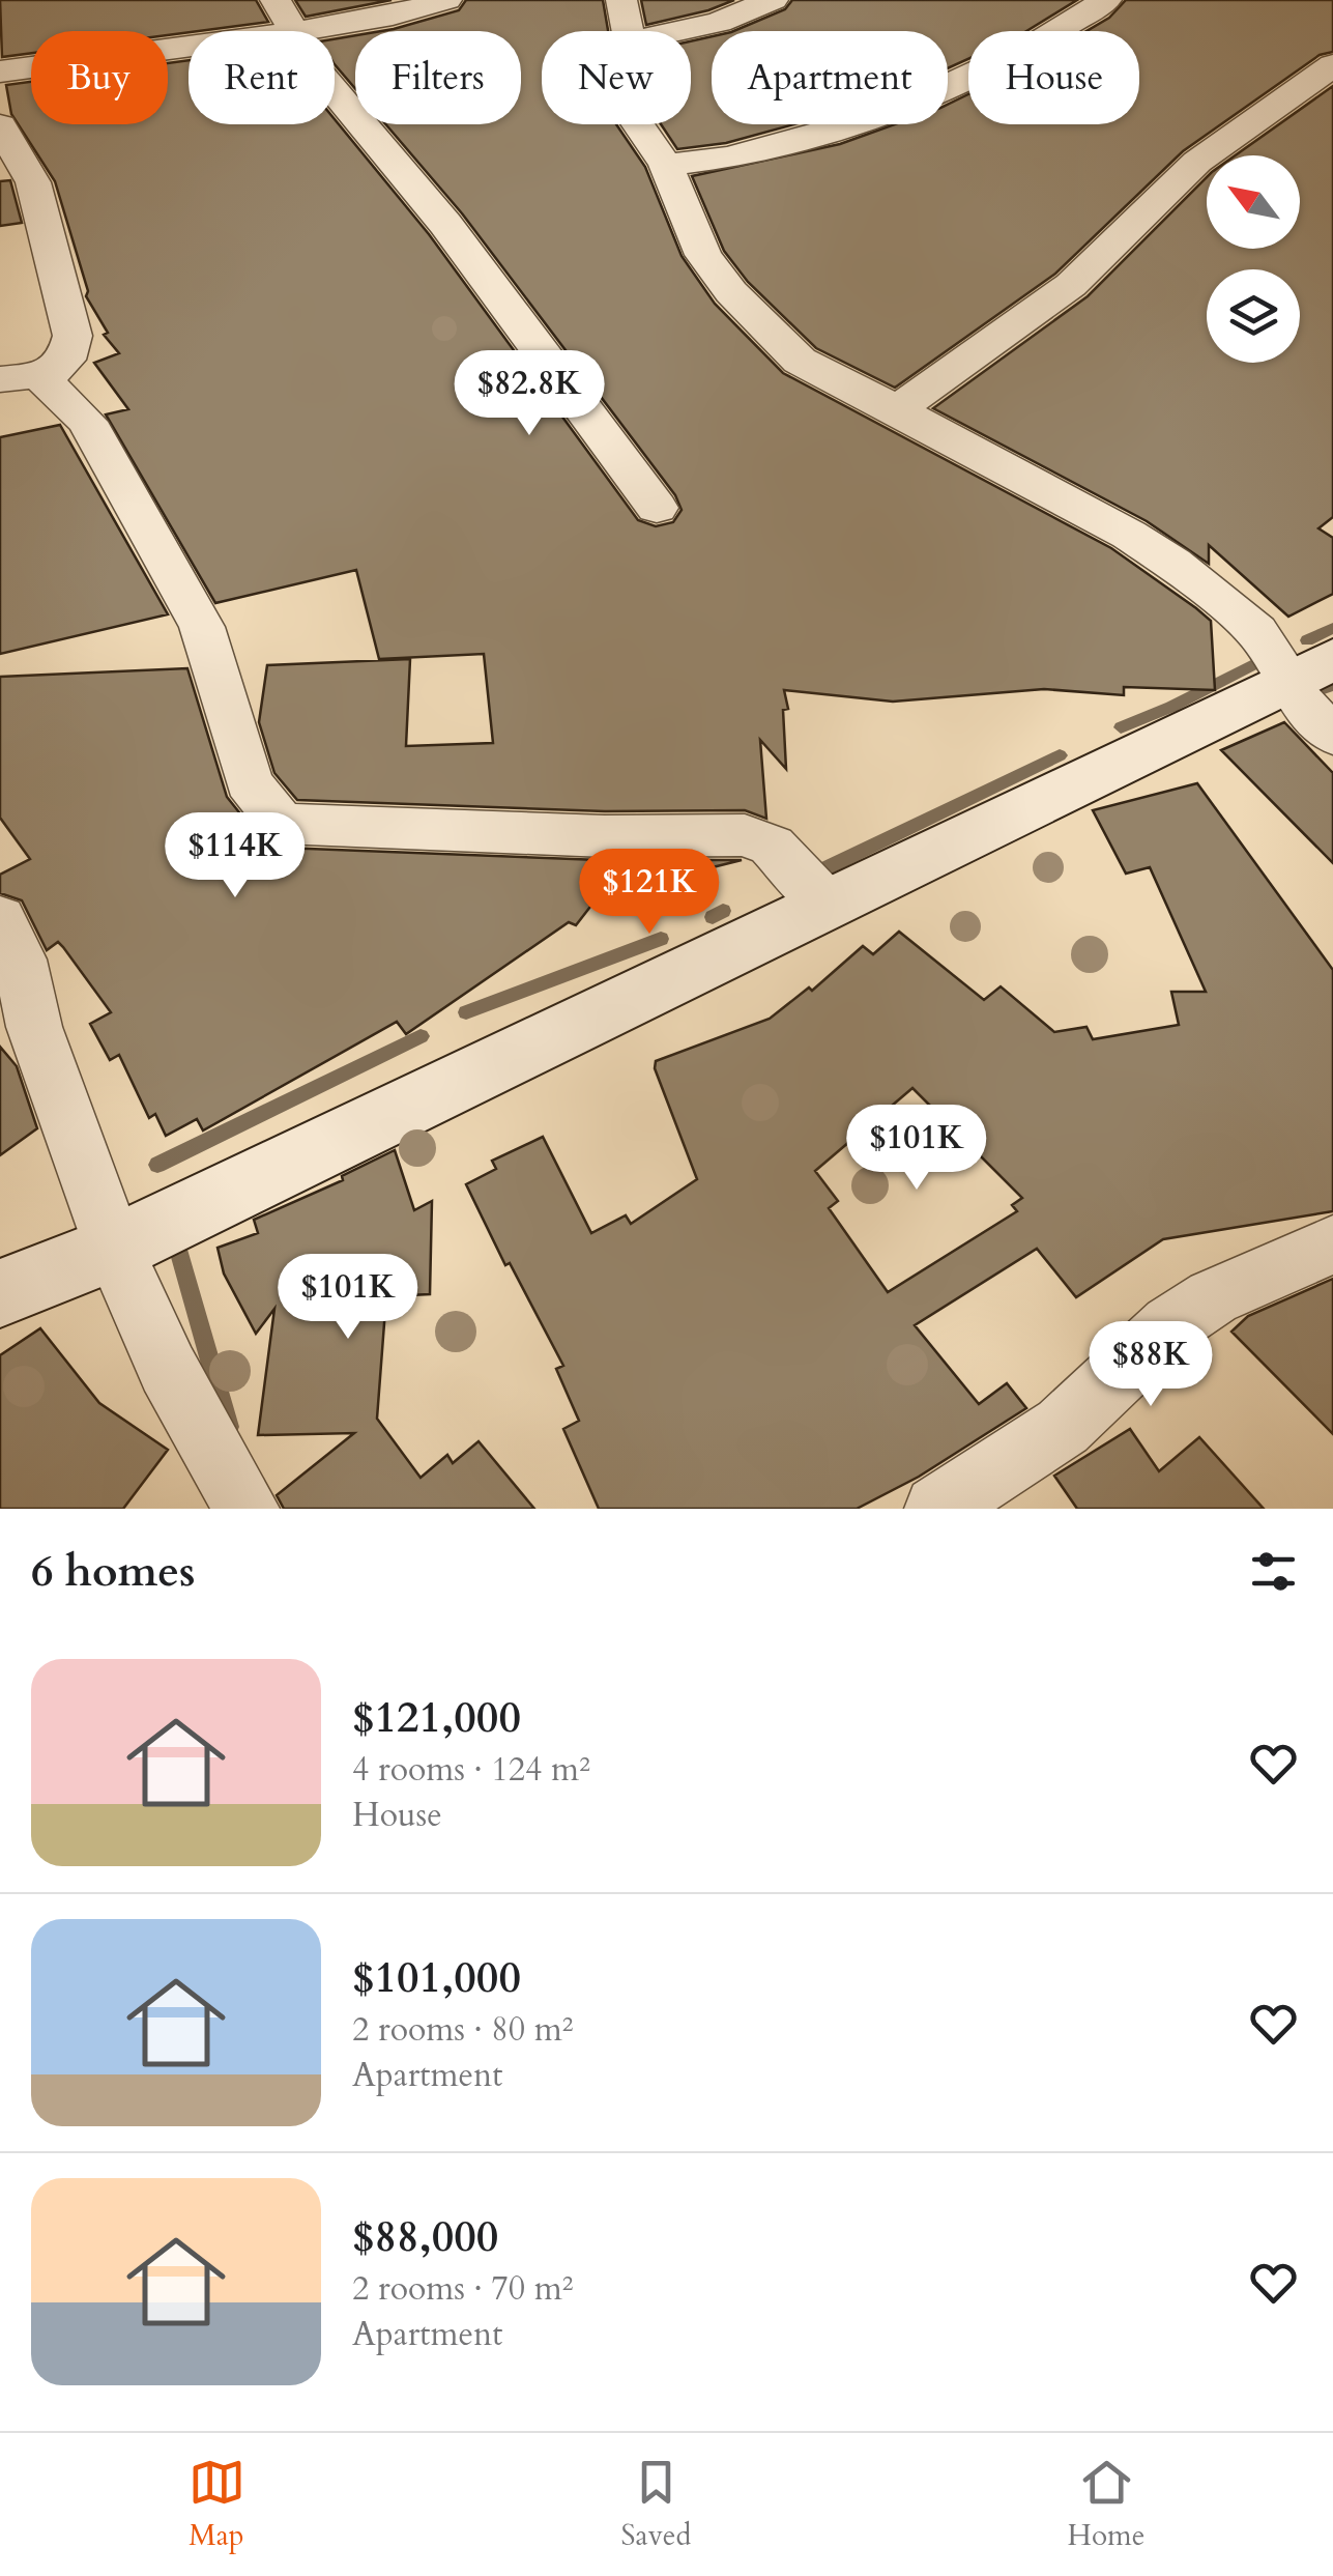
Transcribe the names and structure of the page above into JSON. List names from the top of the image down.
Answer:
{
  "north": "top left",
  "page": {
    "chip": [
      "Buy",
      "Rent",
      "Filters",
      "New",
      "Apartment",
      "House"
    ],
    "price": [
      "$82.8K",
      "$114K",
      "$121K",
      "$101K",
      "$101K",
      "$88K"
    ],
    "heading": "6 homes",
    "list": [
      {
        "name": "$121,000",
        "note": "4 rooms · 124 m² · House"
      },
      {
        "name": "$101,000",
        "note": "2 rooms · 80 m² · Apartment"
      },
      {
        "name": "$88,000",
        "note": "2 rooms · 70 m² · Apartment"
      }
    ],
    "tabs": ["Map", "Saved", "Home"]
  }
}
